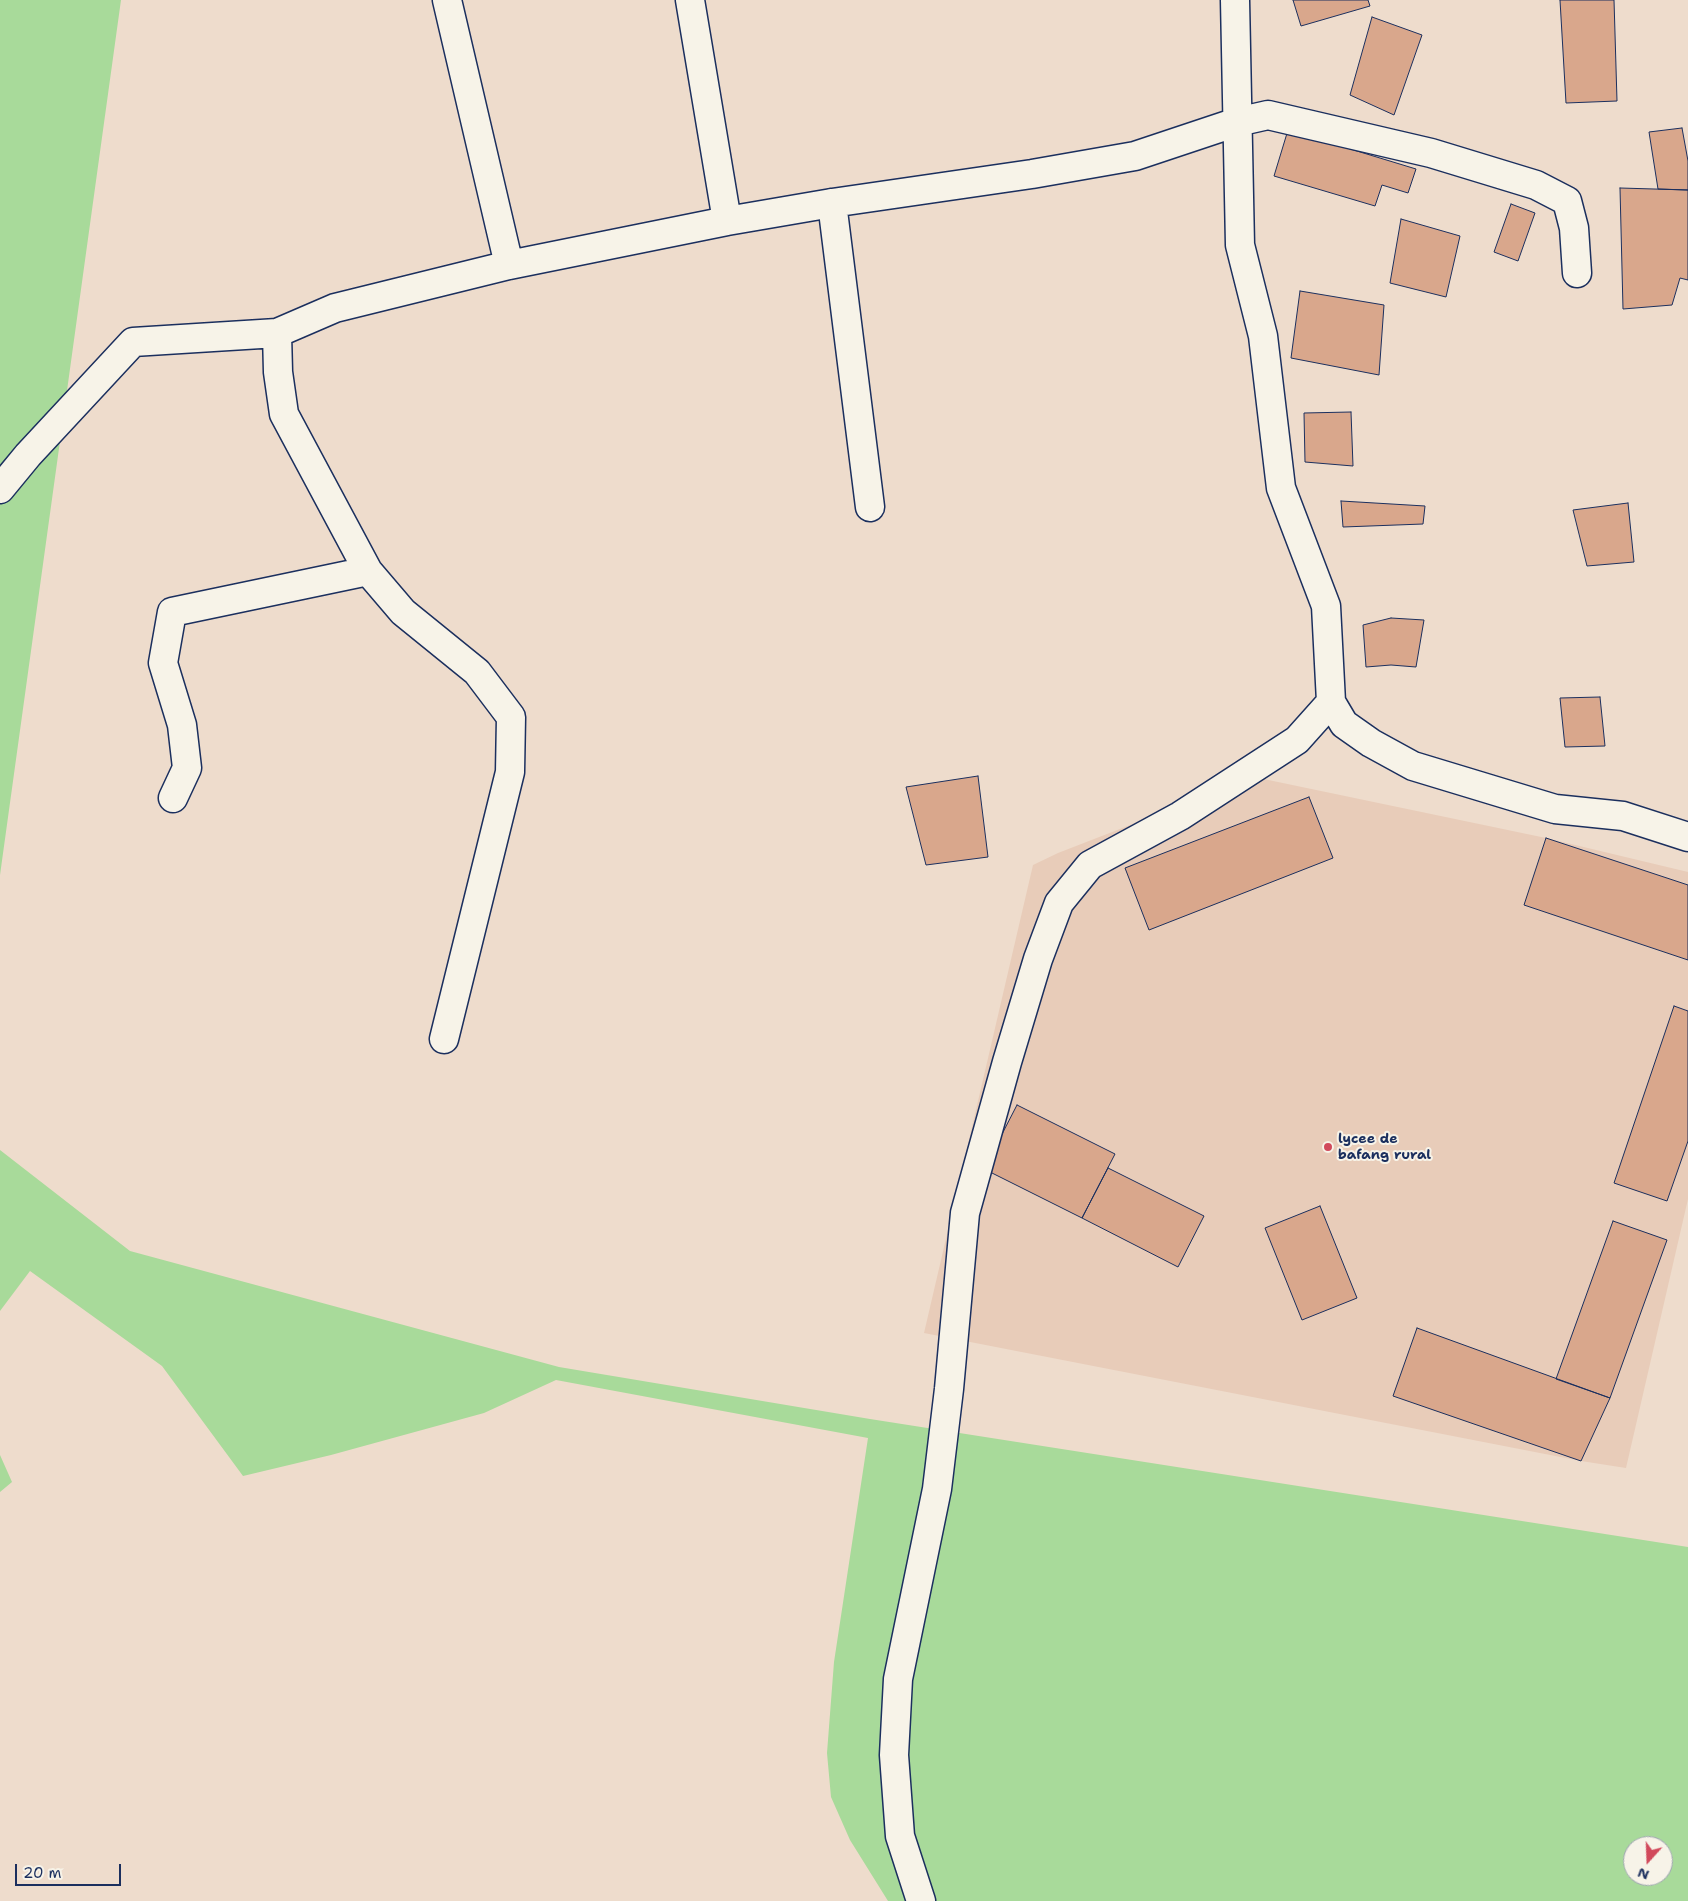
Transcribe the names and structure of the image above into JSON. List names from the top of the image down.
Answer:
{
  "places": ["lycee de bafang rural"],
  "scale_bar": "20 m",
  "north": "bottom"
}
